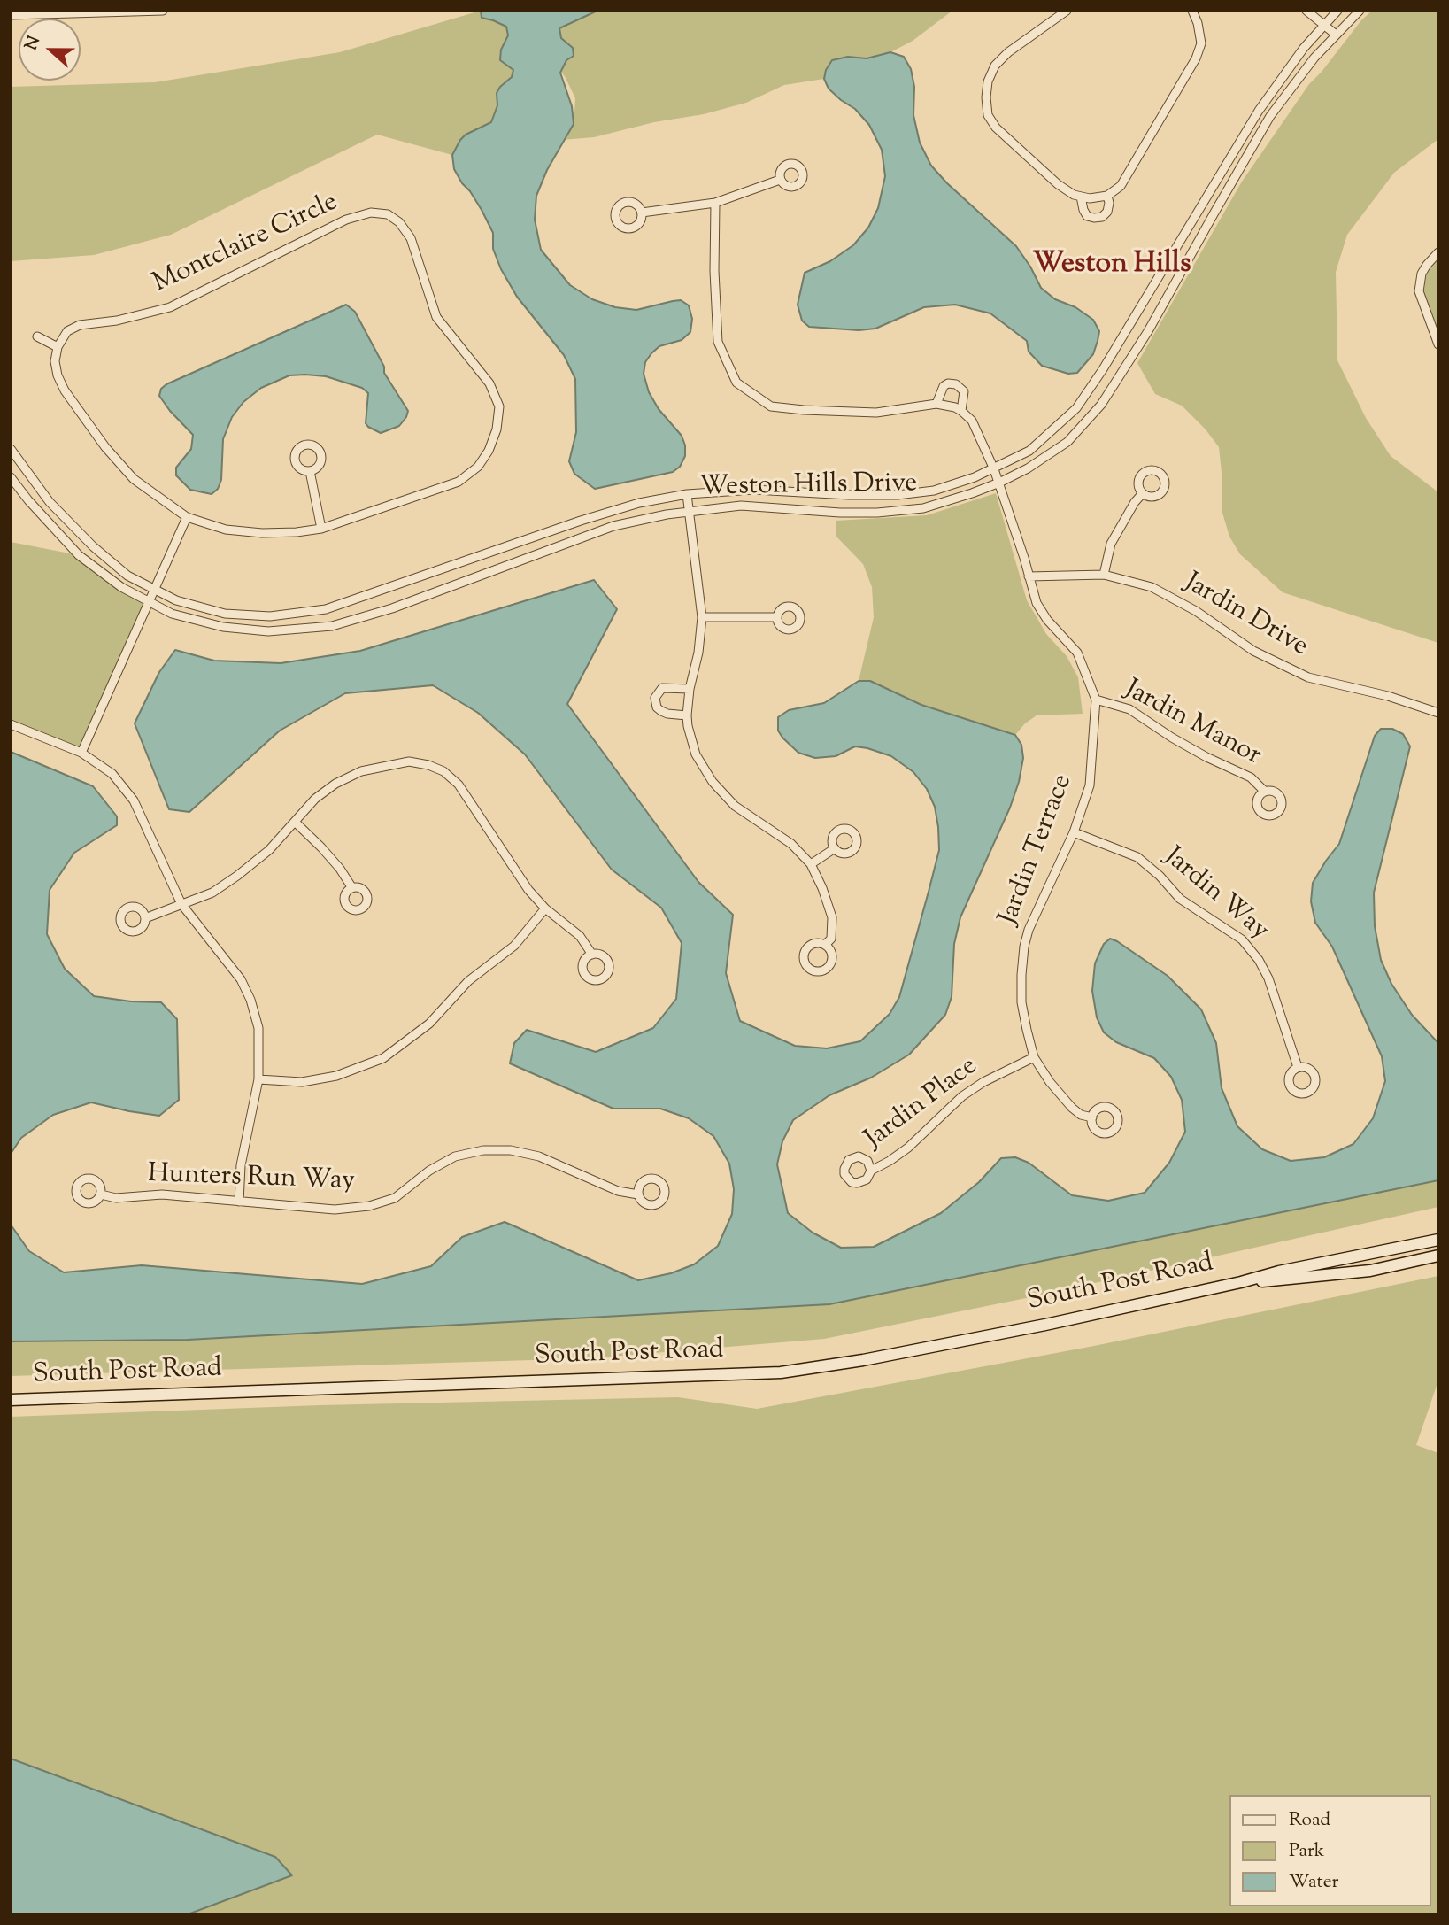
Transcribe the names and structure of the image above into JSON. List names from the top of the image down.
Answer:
{
  "streets": {
    "street": [
      "Montclaire Circle",
      "Weston Hills Drive",
      "Jardin Drive",
      "Jardin Manor",
      "Jardin Terrace",
      "Jardin Way",
      "Jardin Place",
      "Hunters Run Way",
      "South Post Road"
    ]
  },
  "crossings": [
    ["Weston Hills Drive", "Jardin Terrace"],
    ["Jardin Drive", "Jardin Terrace"],
    ["Jardin Manor", "Jardin Terrace"],
    ["Jardin Terrace", "Jardin Way"],
    ["Jardin Terrace", "Jardin Place"]
  ],
  "districts": ["Weston Hills"],
  "legend": ["Road", "Park", "Water"],
  "north": "left"
}
